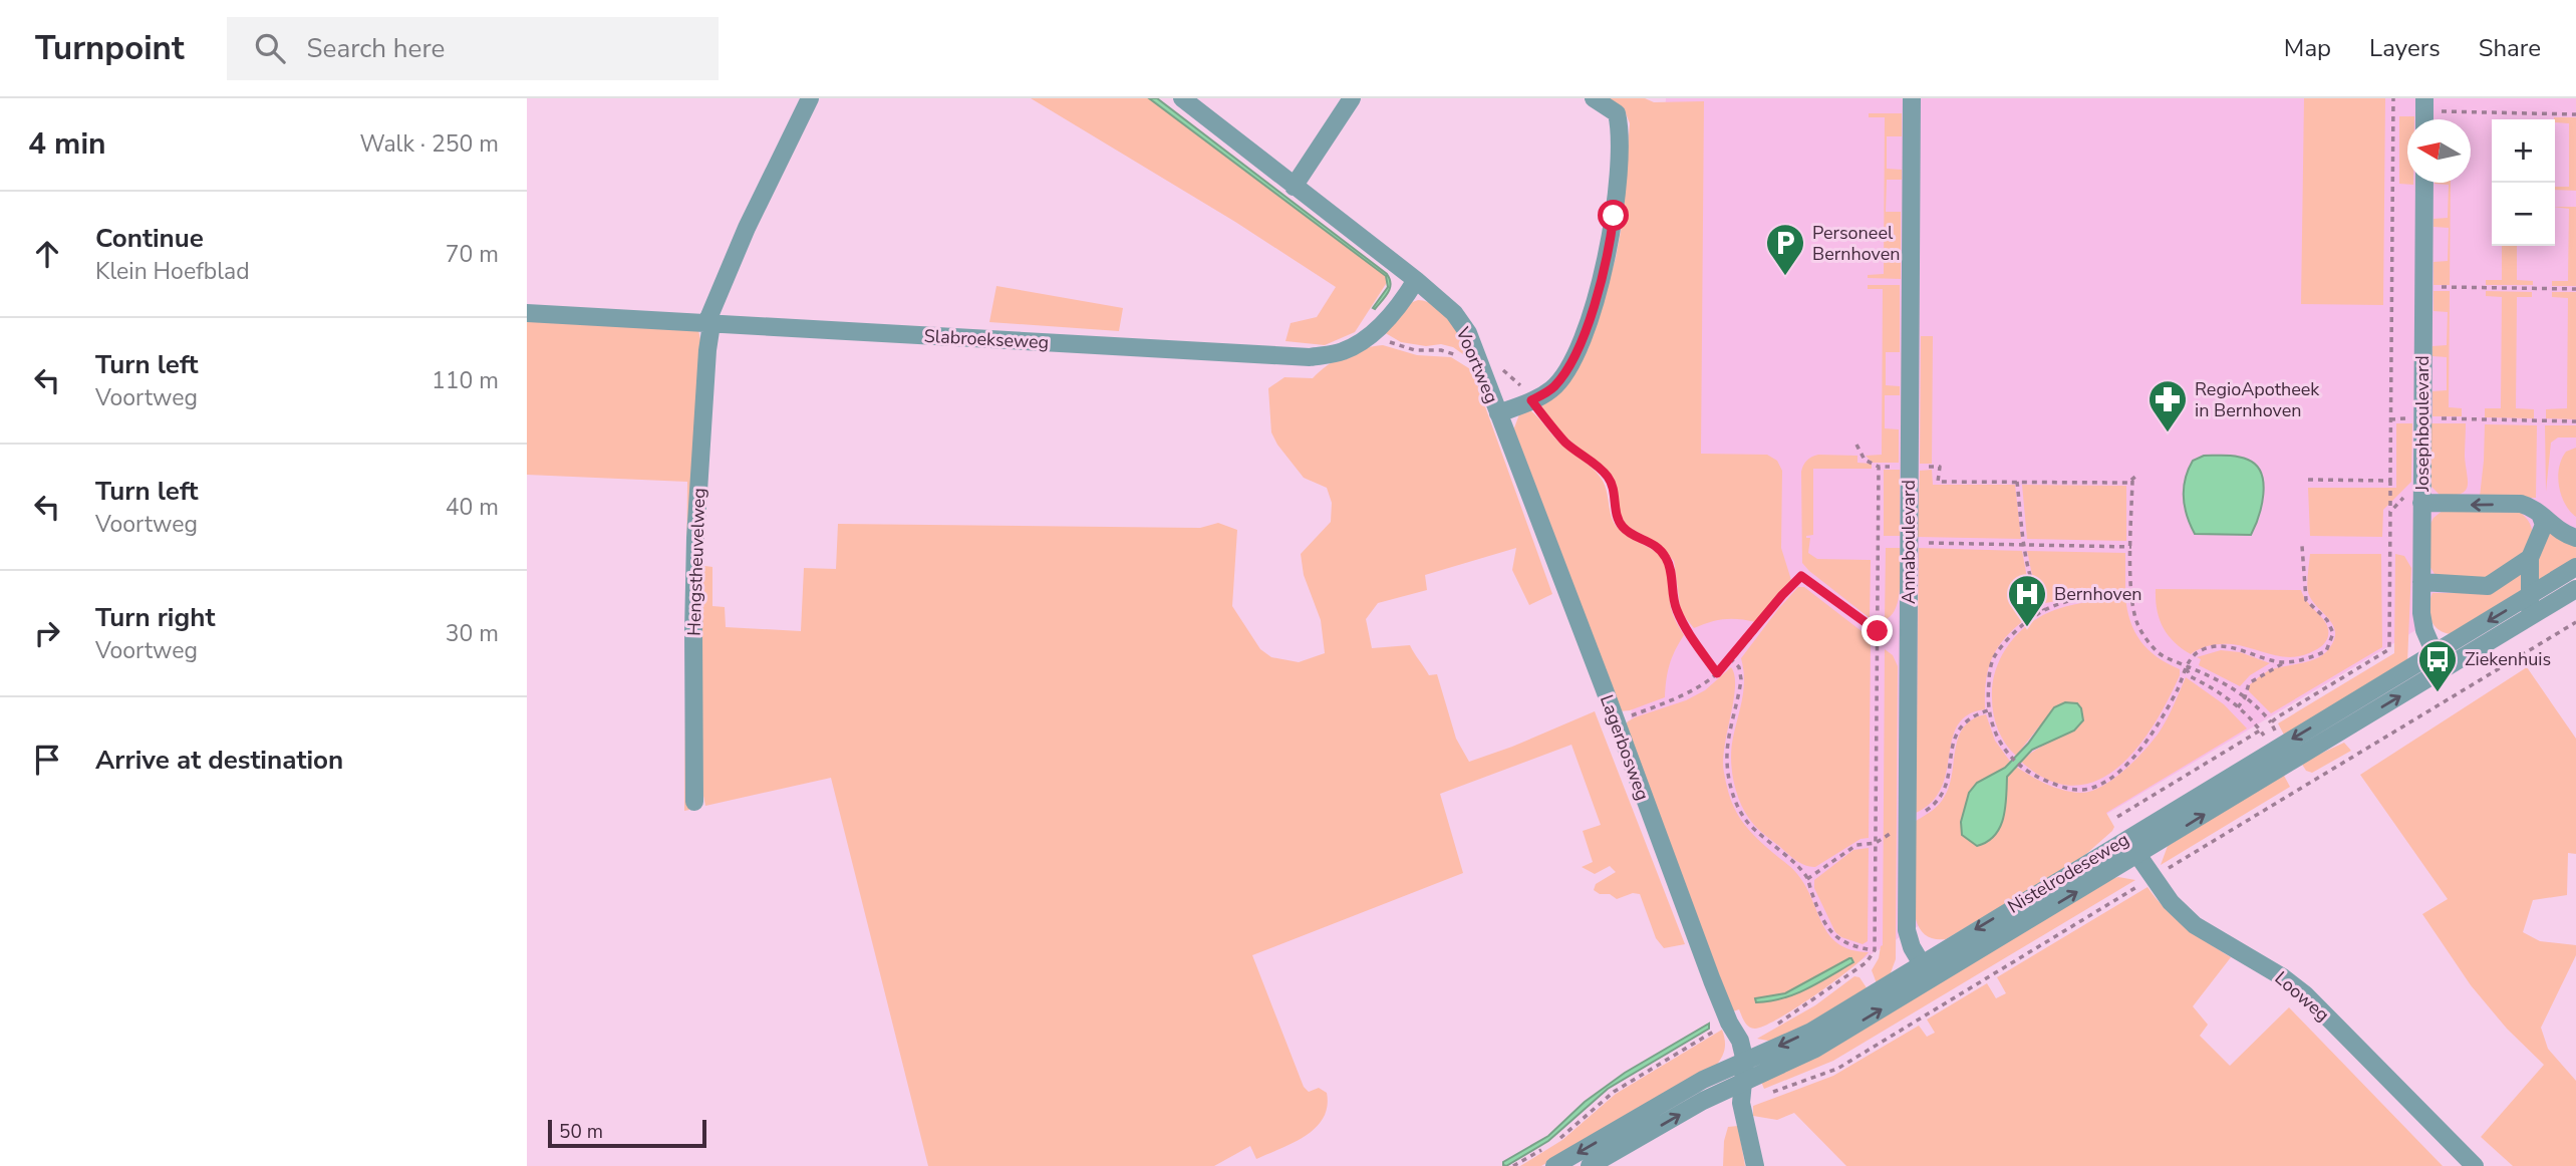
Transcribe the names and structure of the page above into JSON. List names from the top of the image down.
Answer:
{
  "streets": {
    "street": [
      "Slabroekseweg",
      "Voortweg",
      "Josephboulevard",
      "Annaboulevard",
      "Hengstheuvelweg",
      "Lagerbosweg",
      "Nistelrodeseweg",
      "Looweg"
    ]
  },
  "crossings": [
    ["Slabroekseweg", "Voortweg"],
    ["Slabroekseweg", "Hengstheuvelweg"],
    ["Voortweg", "Lagerbosweg"],
    ["Josephboulevard", "Nistelrodeseweg"],
    ["Annaboulevard", "Nistelrodeseweg"],
    ["Lagerbosweg", "Nistelrodeseweg"],
    ["Nistelrodeseweg", "Looweg"]
  ],
  "places": {
    "parking": ["Personeel Bernhoven"],
    "pharmacy": ["RegioApotheek in Bernhoven"],
    "hospital": ["Bernhoven"],
    "bus stop": ["Ziekenhuis"]
  },
  "scale_bar": "50 m",
  "north": "left",
  "page": {
    "header": "Turnpoint",
    "search": "Search here",
    "nav": ["Map", "Layers", "Share"],
    "heading": ["4 min", "Walk · 250 m"],
    "map_buttons": ["+", "−"],
    "list": [
      ["Continue", "Klein Hoefblad", "70 m"],
      ["Turn left", "Voortweg", "110 m"],
      ["Turn left", "Voortweg", "40 m"],
      ["Turn right", "Voortweg", "30 m"],
      "Arrive at destination"
    ],
    "scale": "50 m"
  }
}
